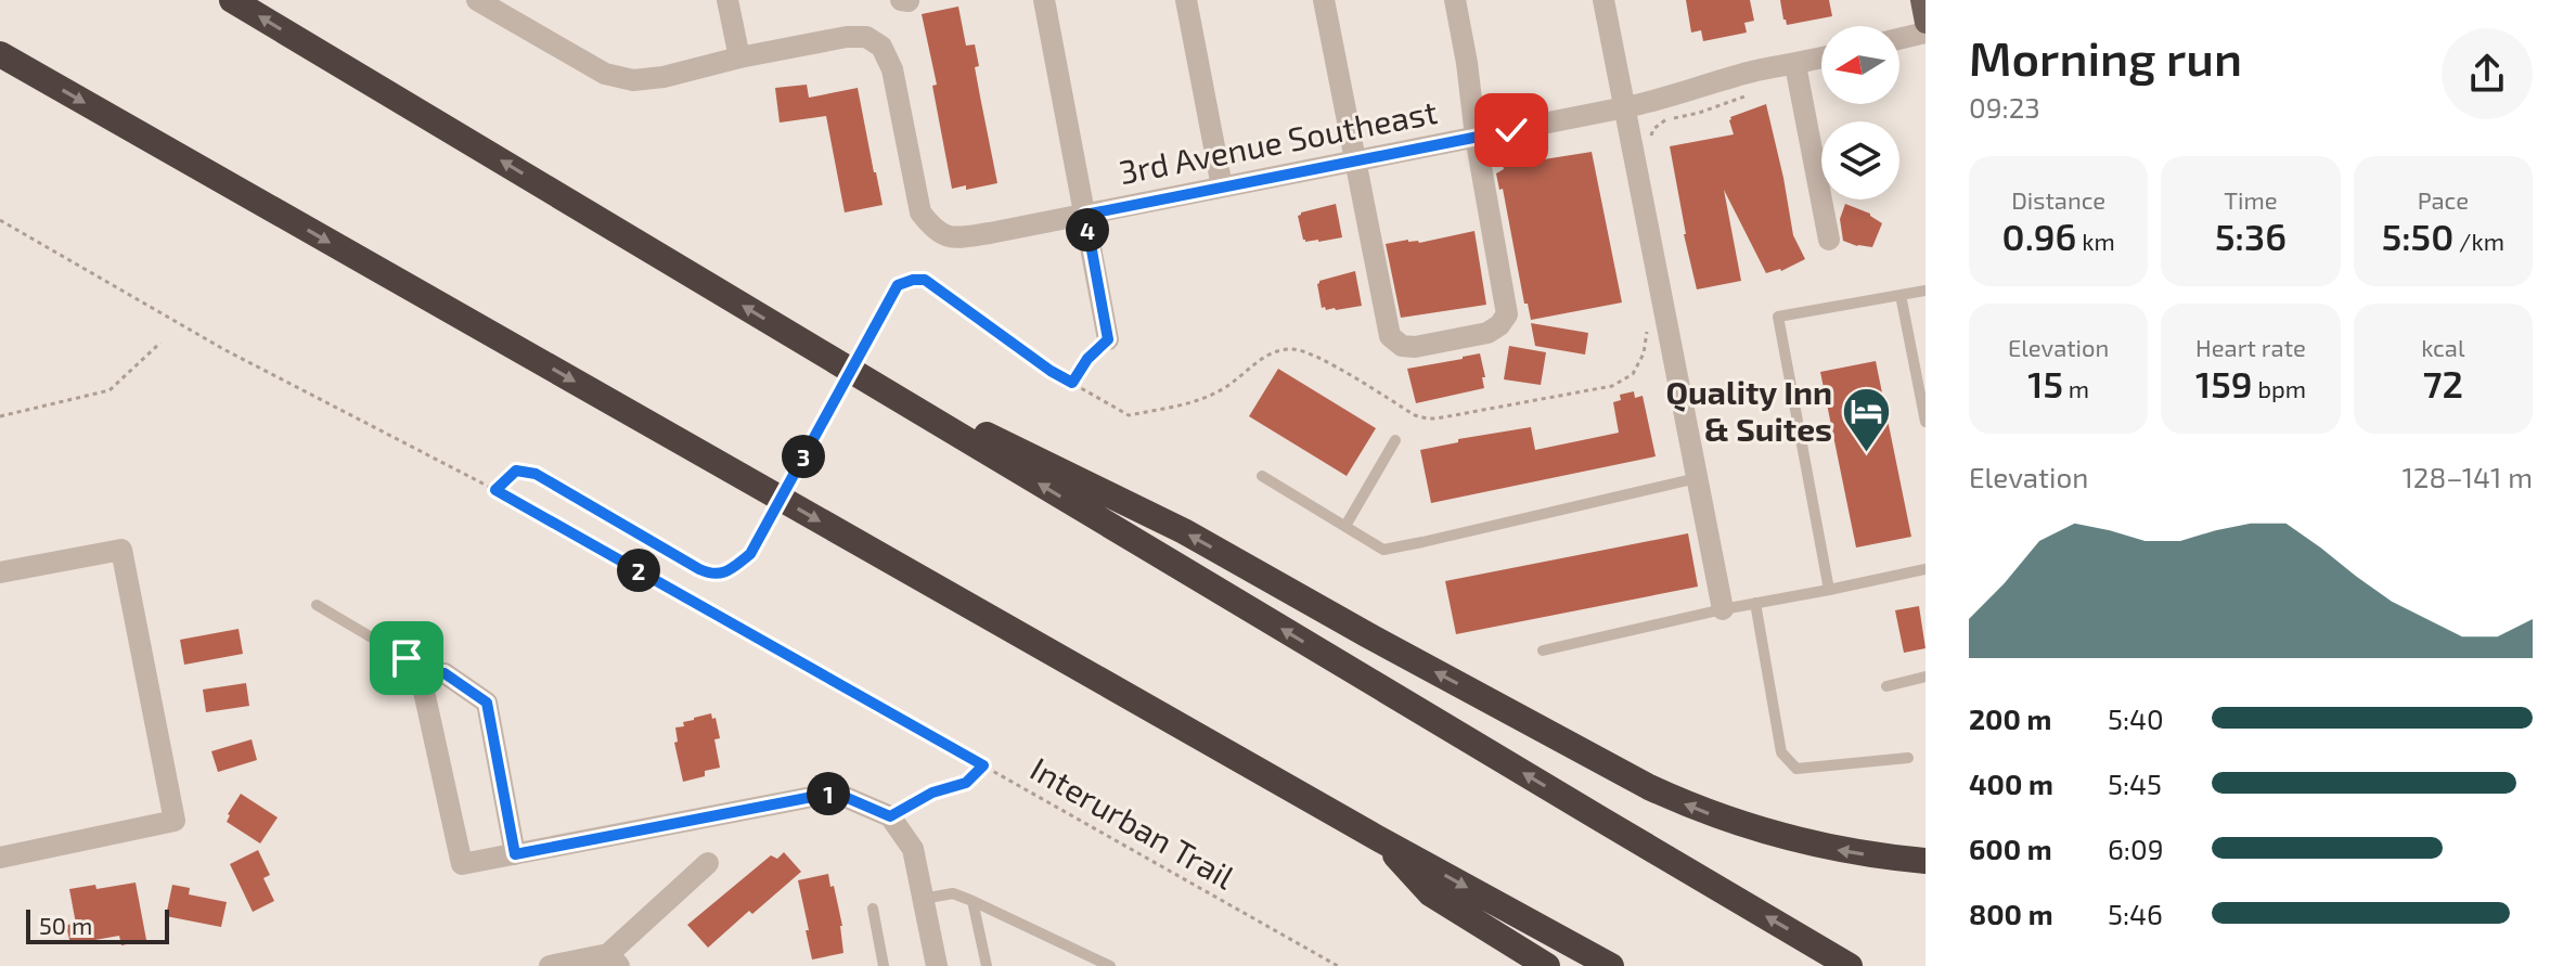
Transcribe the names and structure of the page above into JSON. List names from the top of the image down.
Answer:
{
  "streets": {
    "street": ["3rd Avenue Southeast"],
    "path": ["Interurban Trail"]
  },
  "places": {
    "hotel": ["Quality Inn & Suites"]
  },
  "scale_bar": "50 m",
  "north": "left",
  "page": {
    "heading": ["Morning run", "09:23"],
    "stats": [
      ["Distance", "0.96 km"],
      ["Time", "5:36"],
      ["Pace", "5:50 /km"],
      ["Elevation", "15 m"],
      ["Heart rate", "159 bpm"],
      ["kcal", "72"]
    ],
    "pins": [
      "4",
      "3",
      "2",
      "1"
    ],
    "chart": ["Elevation", "128–141 m"],
    "list": [
      {
        "name": "200 m",
        "note": "5:40"
      },
      {
        "name": "400 m",
        "note": "5:45"
      },
      {
        "name": "600 m",
        "note": "6:09"
      },
      {
        "name": "800 m",
        "note": "5:46"
      }
    ],
    "scale": "50 m"
  }
}
